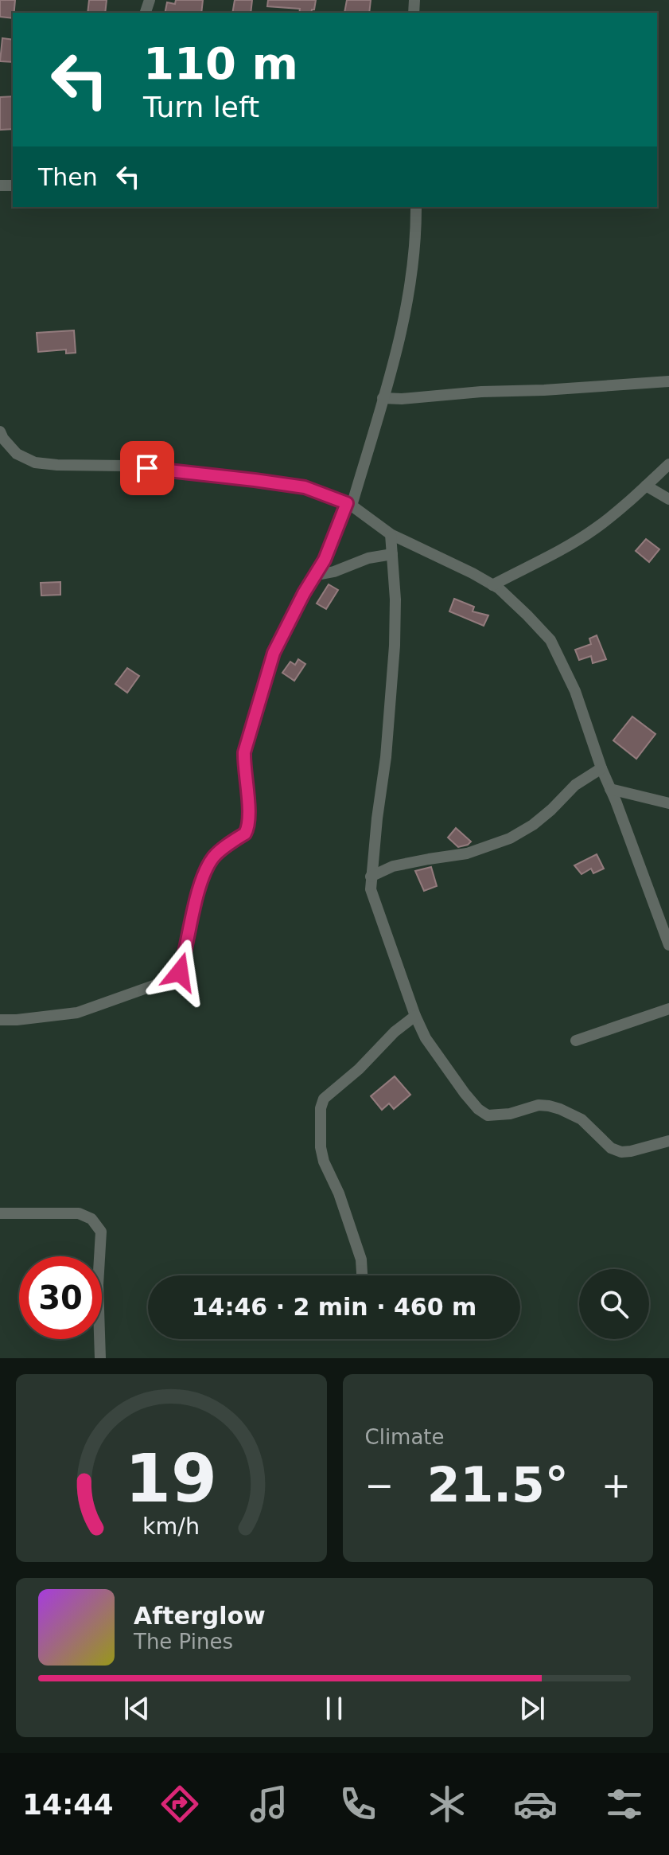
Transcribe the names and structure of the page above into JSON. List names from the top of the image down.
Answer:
{
  "page": {
    "turn": ["110 m", "Turn left"],
    "then": "Then",
    "limit": "30",
    "trip": "14:46 · 2 min · 460 m",
    "tile": "Climate",
    "heat": ["−", "21.5°", "+"],
    "song": ["Afterglow", "The Pines"],
    "tabs": "14:44",
    "gauge": ["19", "km/h"]
  }
}
